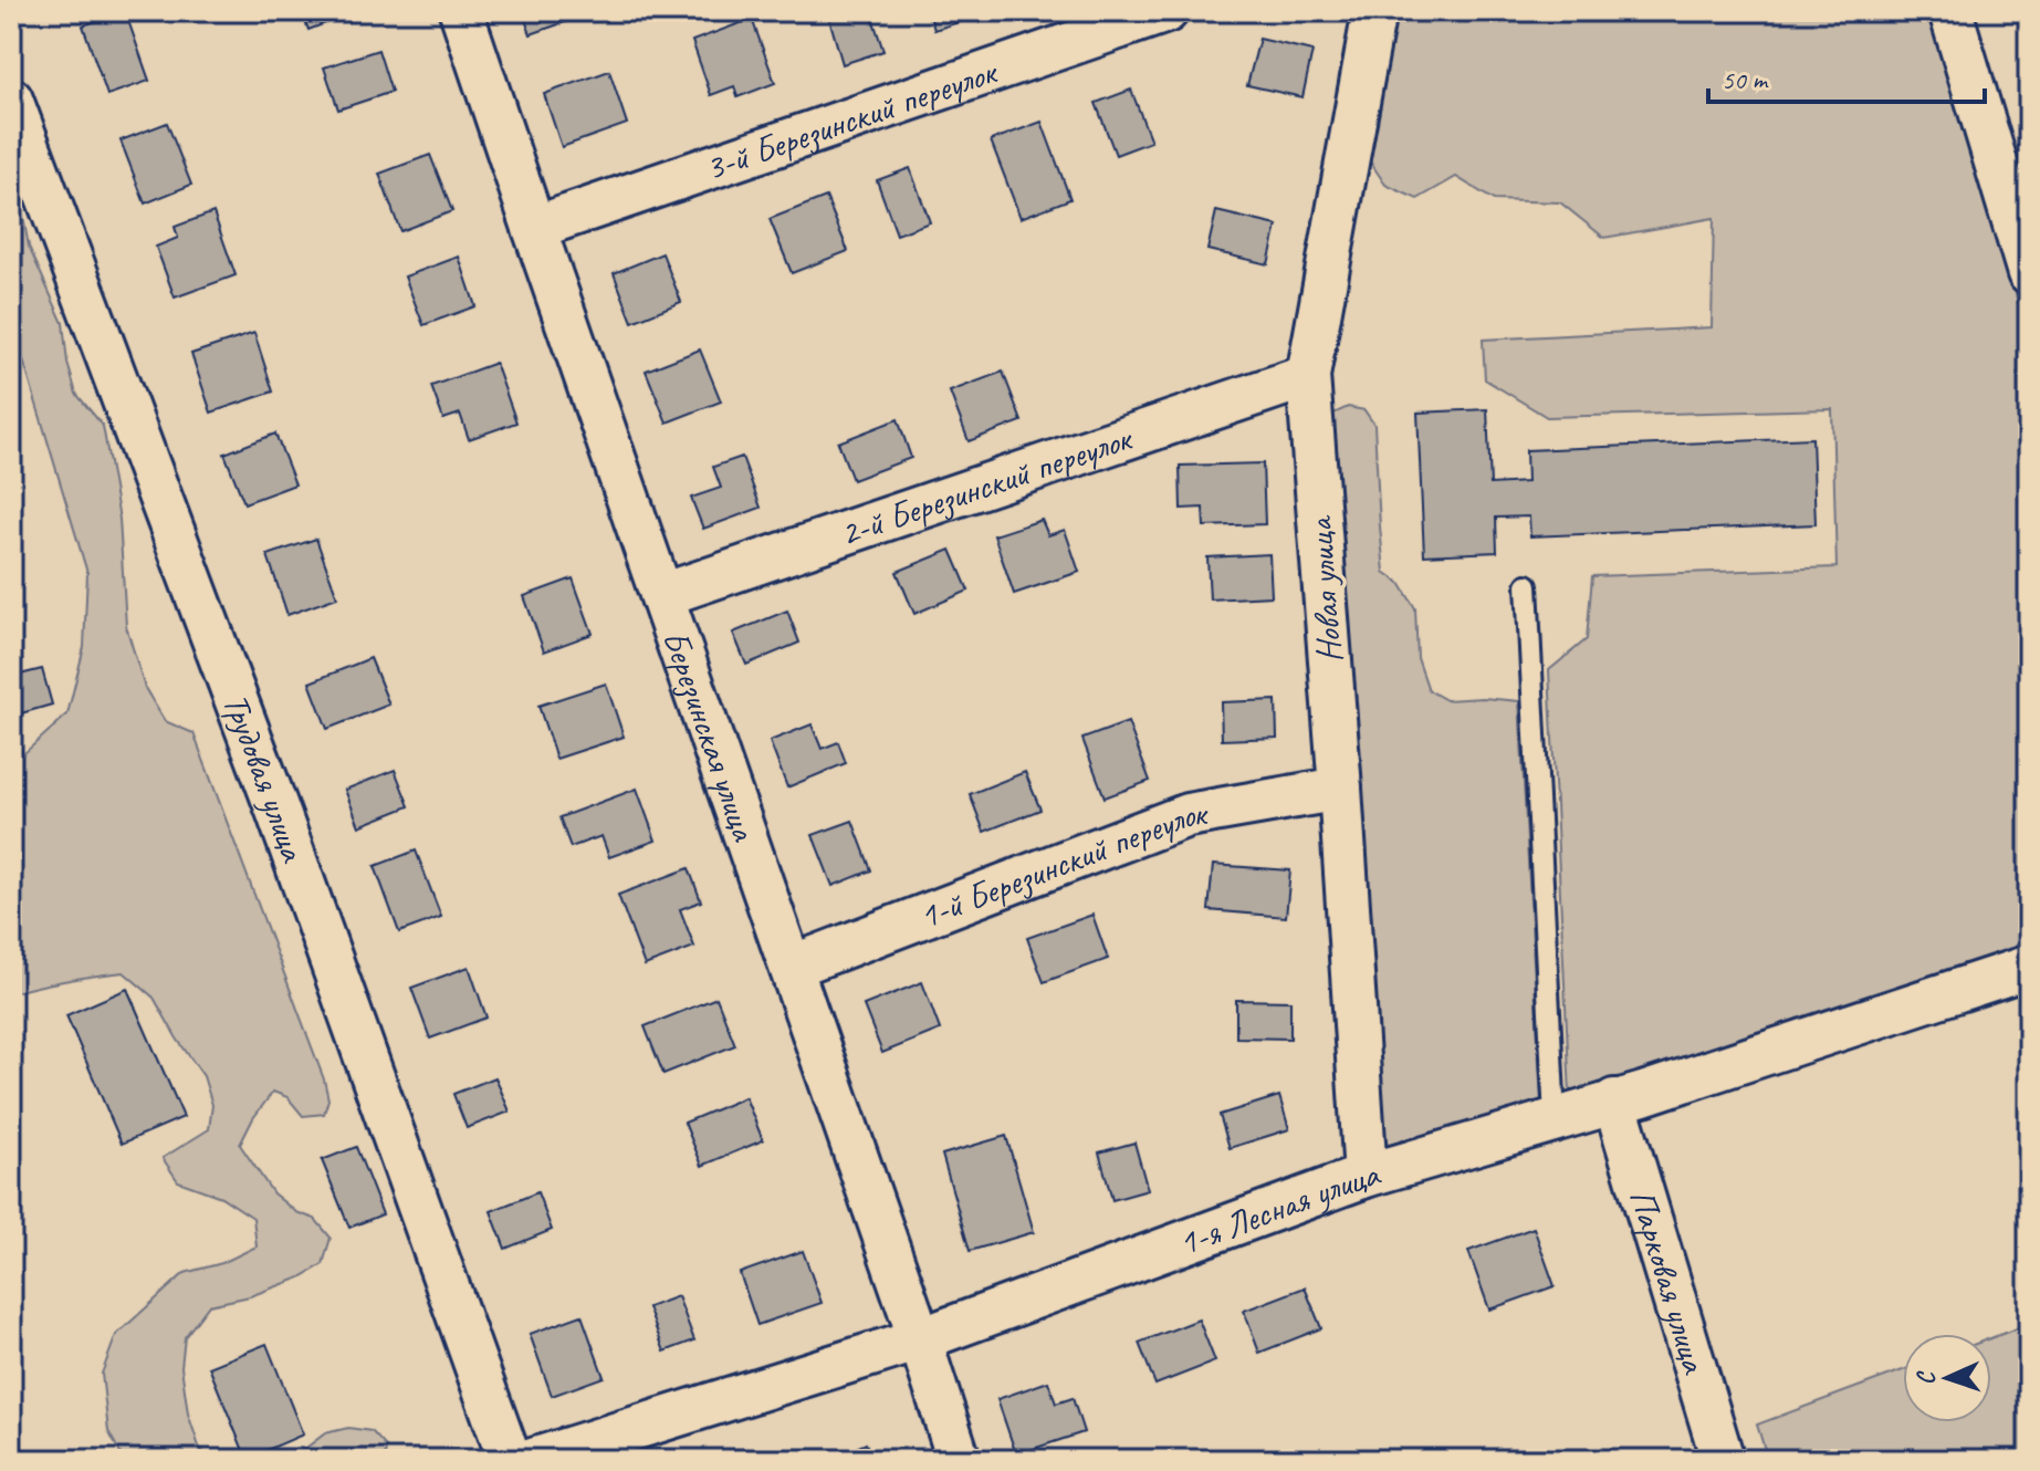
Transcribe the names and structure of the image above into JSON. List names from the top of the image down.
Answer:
{
  "streets": {
    "street": [
      "3-й Березинский переулок",
      "2-й Березинский переулок",
      "Новая улица",
      "Березинская улица",
      "Трудовая улица",
      "1-й Березинский переулок",
      "1-я Лесная улица",
      "Парковая улица"
    ]
  },
  "crossings": [
    ["3-й Березинский переулок", "Березинская улица"],
    ["2-й Березинский переулок", "Новая улица"],
    ["2-й Березинский переулок", "Березинская улица"],
    ["Новая улица", "1-й Березинский переулок"],
    ["Новая улица", "1-я Лесная улица"],
    ["Березинская улица", "1-й Березинский переулок"],
    ["Березинская улица", "1-я Лесная улица"],
    ["1-я Лесная улица", "Парковая улица"]
  ],
  "scale_bar": "50 m",
  "north": "left"
}
